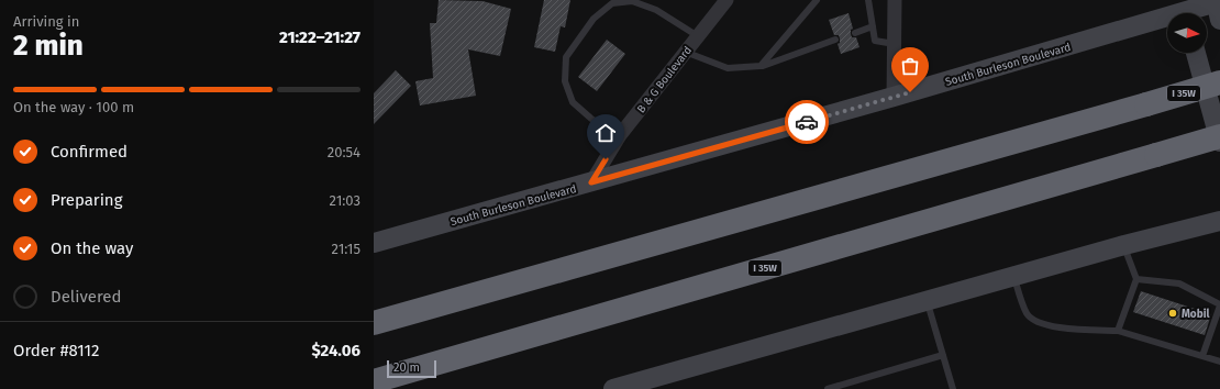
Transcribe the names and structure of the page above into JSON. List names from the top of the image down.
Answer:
{
  "streets": {
    "highway": ["I 35W"],
    "main road": ["South Burleson Boulevard"],
    "street": ["B & G Boulevard"]
  },
  "crossings": [
    ["South Burleson Boulevard", "B & G Boulevard"]
  ],
  "places": ["Mobil"],
  "scale_bar": "20 m",
  "north": "right",
  "page": {
    "heading": ["2 min", "Arriving in", "21:22–21:27"],
    "panel": ["Order #8112", "$24.06"],
    "bar": "On the way · 100 m",
    "list": [
      ["Confirmed", "20:54"],
      ["Preparing", "21:03"],
      ["On the way", "21:15"],
      "Delivered"
    ],
    "scale": "20 m"
  }
}
